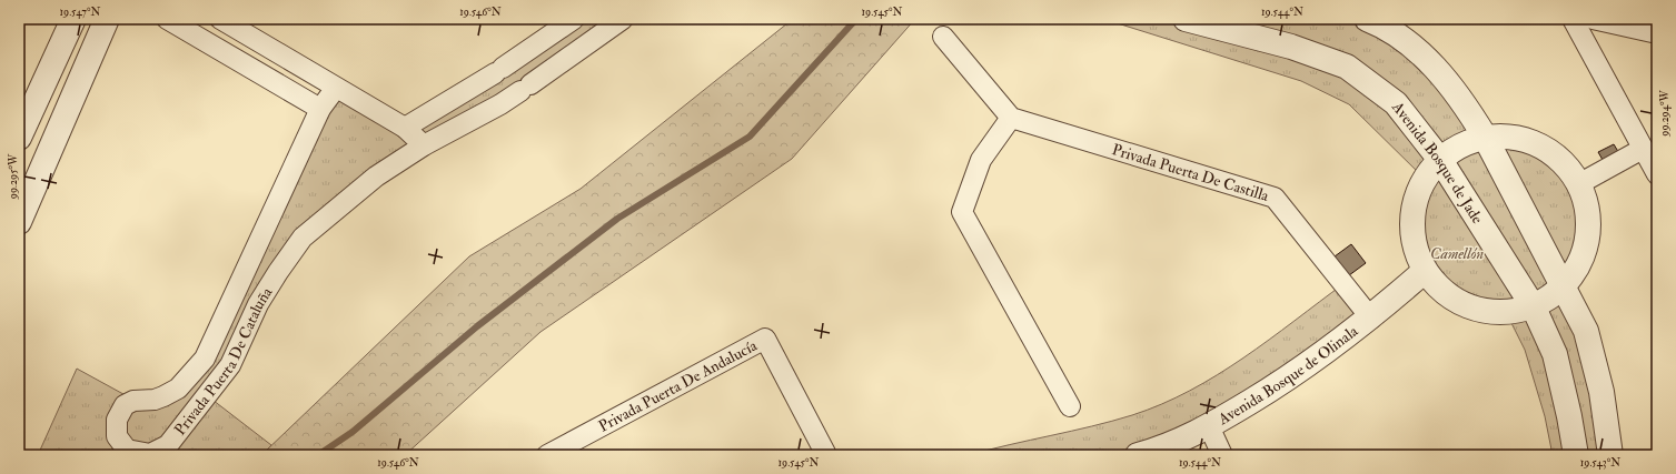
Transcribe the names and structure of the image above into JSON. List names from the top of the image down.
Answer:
{
  "streets": {
    "street": [
      "Avenida Bosque de Jade",
      "Privada Puerta De Castilla",
      "Privada Puerta De Cataluña",
      "Avenida Bosque de Olinala",
      "Privada Puerta De Andalucía"
    ]
  },
  "crossings": [
    ["Privada Puerta De Castilla", "Avenida Bosque de Olinala"]
  ],
  "parks": ["Camellón"],
  "coordinates": [
    "19.547°N",
    "19.546°N",
    "19.545°N",
    "19.544°N",
    "99.294°W",
    "99.295°W",
    "19.543°N"
  ]
}
